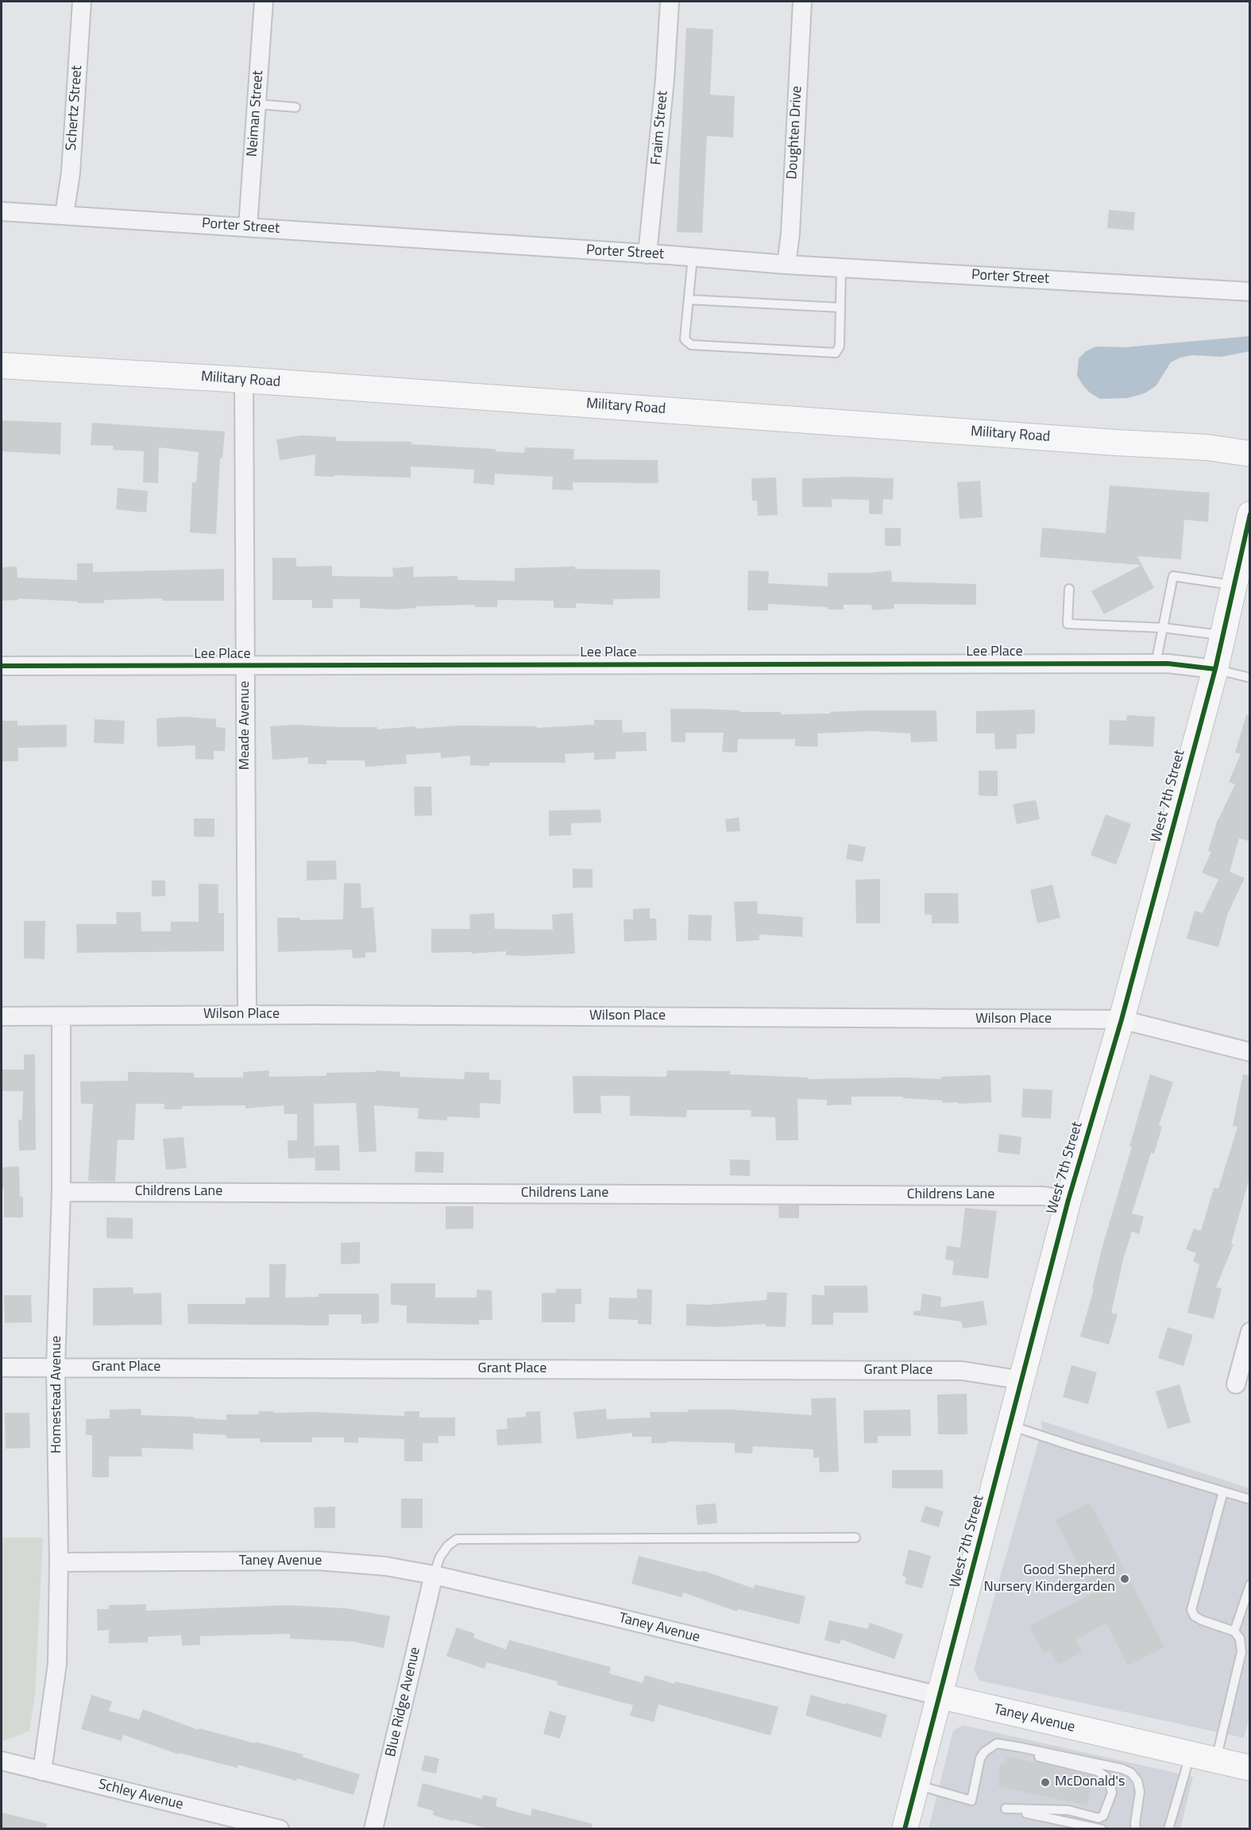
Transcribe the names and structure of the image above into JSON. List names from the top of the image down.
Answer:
{
  "streets": {
    "street": [
      "Schertz Street",
      "Neiman Street",
      "Fraim Street",
      "Doughten Drive",
      "Porter Street",
      "Military Road",
      "Lee Place",
      "Meade Avenue",
      "West 7th Street",
      "Wilson Place",
      "Childrens Lane",
      "Grant Place",
      "Homestead Avenue",
      "Taney Avenue",
      "Blue Ridge Avenue",
      "Schley Avenue"
    ]
  },
  "crossings": [
    ["Schertz Street", "Porter Street"],
    ["Neiman Street", "Porter Street"],
    ["Fraim Street", "Porter Street"],
    ["Doughten Drive", "Porter Street"],
    ["Military Road", "Meade Avenue"],
    ["Lee Place", "Meade Avenue"],
    ["Lee Place", "West 7th Street"],
    ["Meade Avenue", "Wilson Place"],
    ["West 7th Street", "Wilson Place"],
    ["West 7th Street", "Childrens Lane"],
    ["West 7th Street", "Grant Place"],
    ["West 7th Street", "Taney Avenue"],
    ["Wilson Place", "Homestead Avenue"],
    ["Childrens Lane", "Homestead Avenue"],
    ["Grant Place", "Homestead Avenue"],
    ["Homestead Avenue", "Taney Avenue"],
    ["Homestead Avenue", "Schley Avenue"],
    ["Taney Avenue", "Blue Ridge Avenue"]
  ],
  "places": ["Good Shepherd Nursery Kindergarden", "McDonald's"]
}
